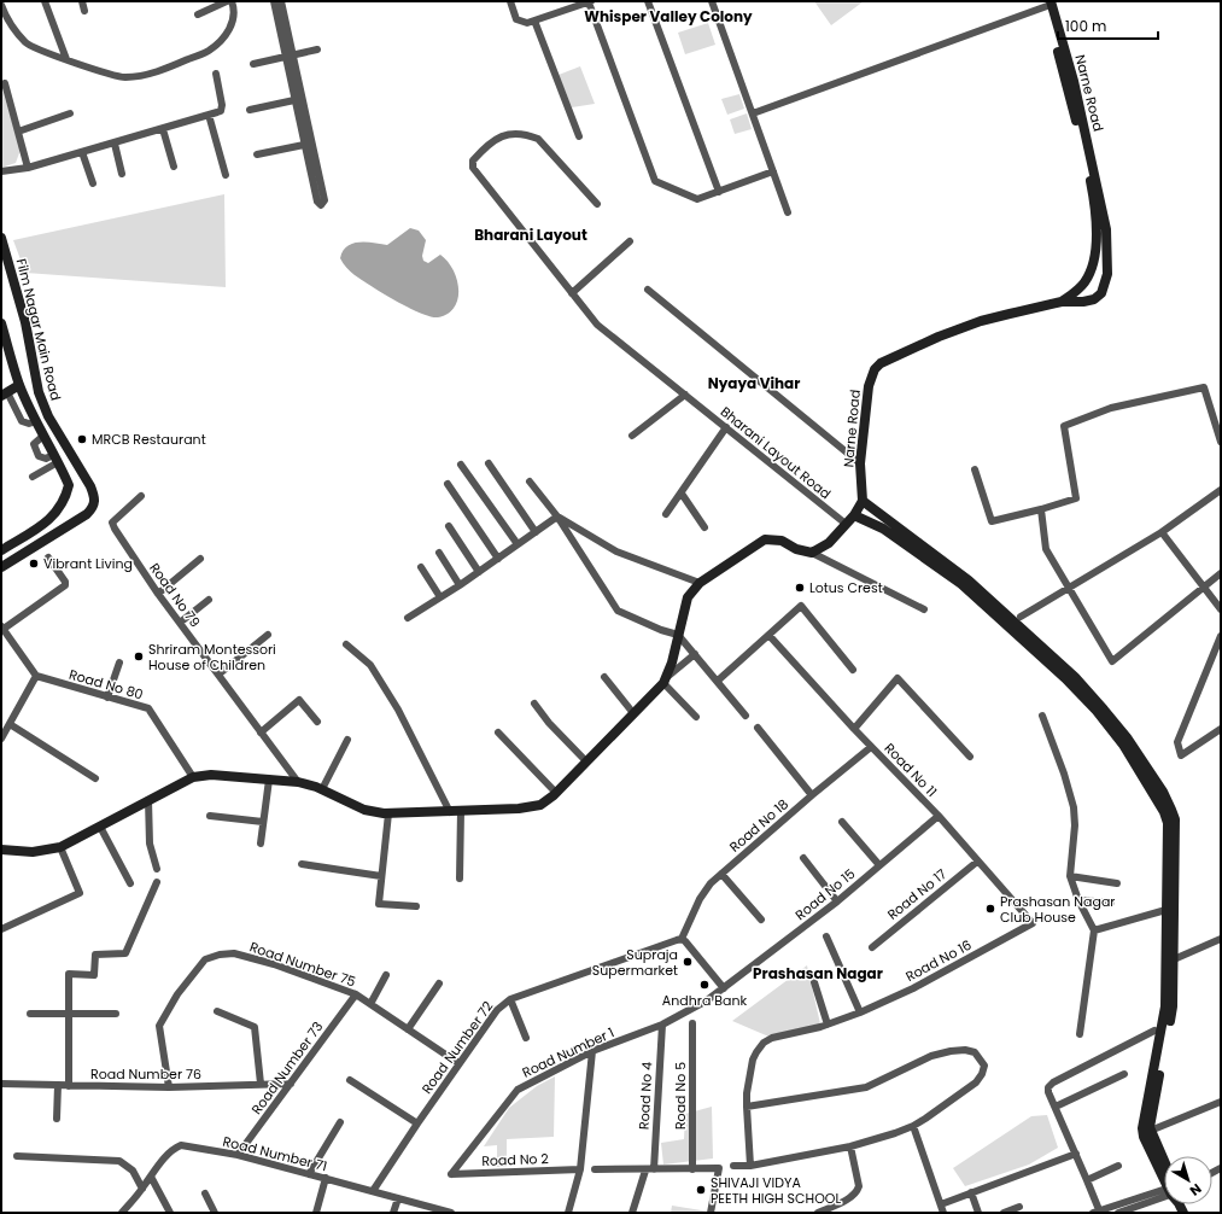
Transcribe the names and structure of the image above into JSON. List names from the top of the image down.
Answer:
{
  "streets": {
    "main road": ["Narne Road", "Film Nagar Main Road"],
    "street": [
      "Bharani Layout Road",
      "Road No 79",
      "Road No 80",
      "Road No 11",
      "Road No 18",
      "Road No 15",
      "Road No 17",
      "Road No 16",
      "Road Number 75",
      "Road Number 72",
      "Road Number 1",
      "Road Number 73",
      "Road Number 76",
      "Road No 4",
      "Road No 5",
      "Road Number 71",
      "Road No 2"
    ]
  },
  "crossings": [
    ["Road No 11", "Road No 18"],
    ["Road No 11", "Road No 15"],
    ["Road No 11", "Road No 17"],
    ["Road No 11", "Road No 16"],
    ["Road No 18", "Road Number 72"],
    ["Road No 15", "Road Number 1"],
    ["Road Number 75", "Road Number 72"],
    ["Road Number 75", "Road Number 73"],
    ["Road Number 75", "Road Number 76"],
    ["Road Number 72", "Road Number 71"],
    ["Road Number 1", "Road No 4"],
    ["Road Number 1", "Road No 2"],
    ["Road Number 73", "Road Number 76"],
    ["Road Number 73", "Road Number 71"]
  ],
  "districts": [
    "Whisper Valley Colony",
    "Bharani Layout",
    "Nyaya Vihar",
    "Prashasan Nagar"
  ],
  "places": [
    "MRCB Restaurant",
    "Vibrant Living",
    "Lotus Crest",
    "Shriram Montessori House of Children",
    "Prashasan Nagar Club House",
    "Supraja Supermarket",
    "Andhra Bank",
    "SHIVAJI VIDYA PEETH HIGH SCHOOL"
  ],
  "scale_bar": "100 m",
  "north": "bottom right"
}
